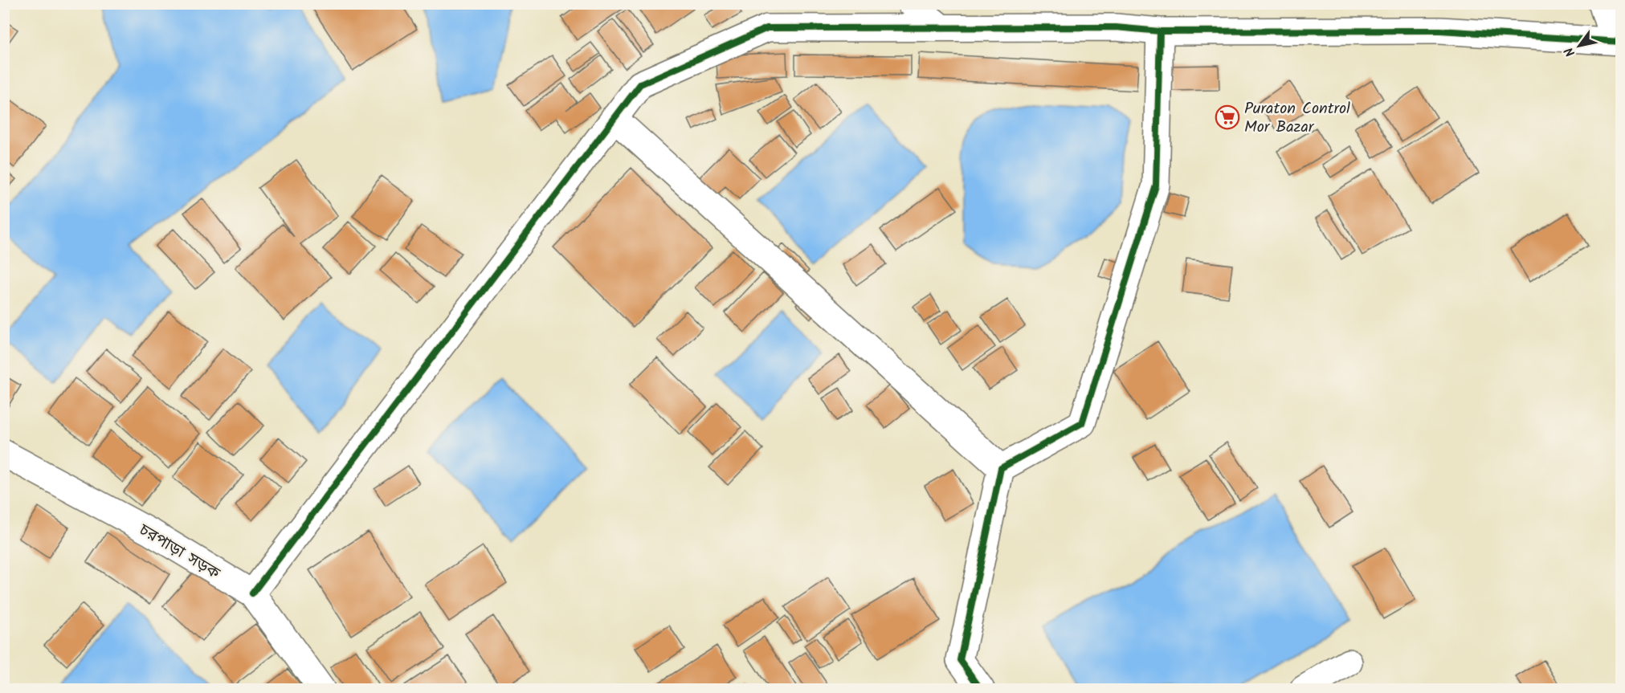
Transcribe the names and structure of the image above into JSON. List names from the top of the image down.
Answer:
{
  "streets": {
    "street": ["চরপাড়া সড়ক"]
  },
  "places": {
    "supermarket": ["Puraton Control Mor Bazar"]
  },
  "north": "bottom left"
}
